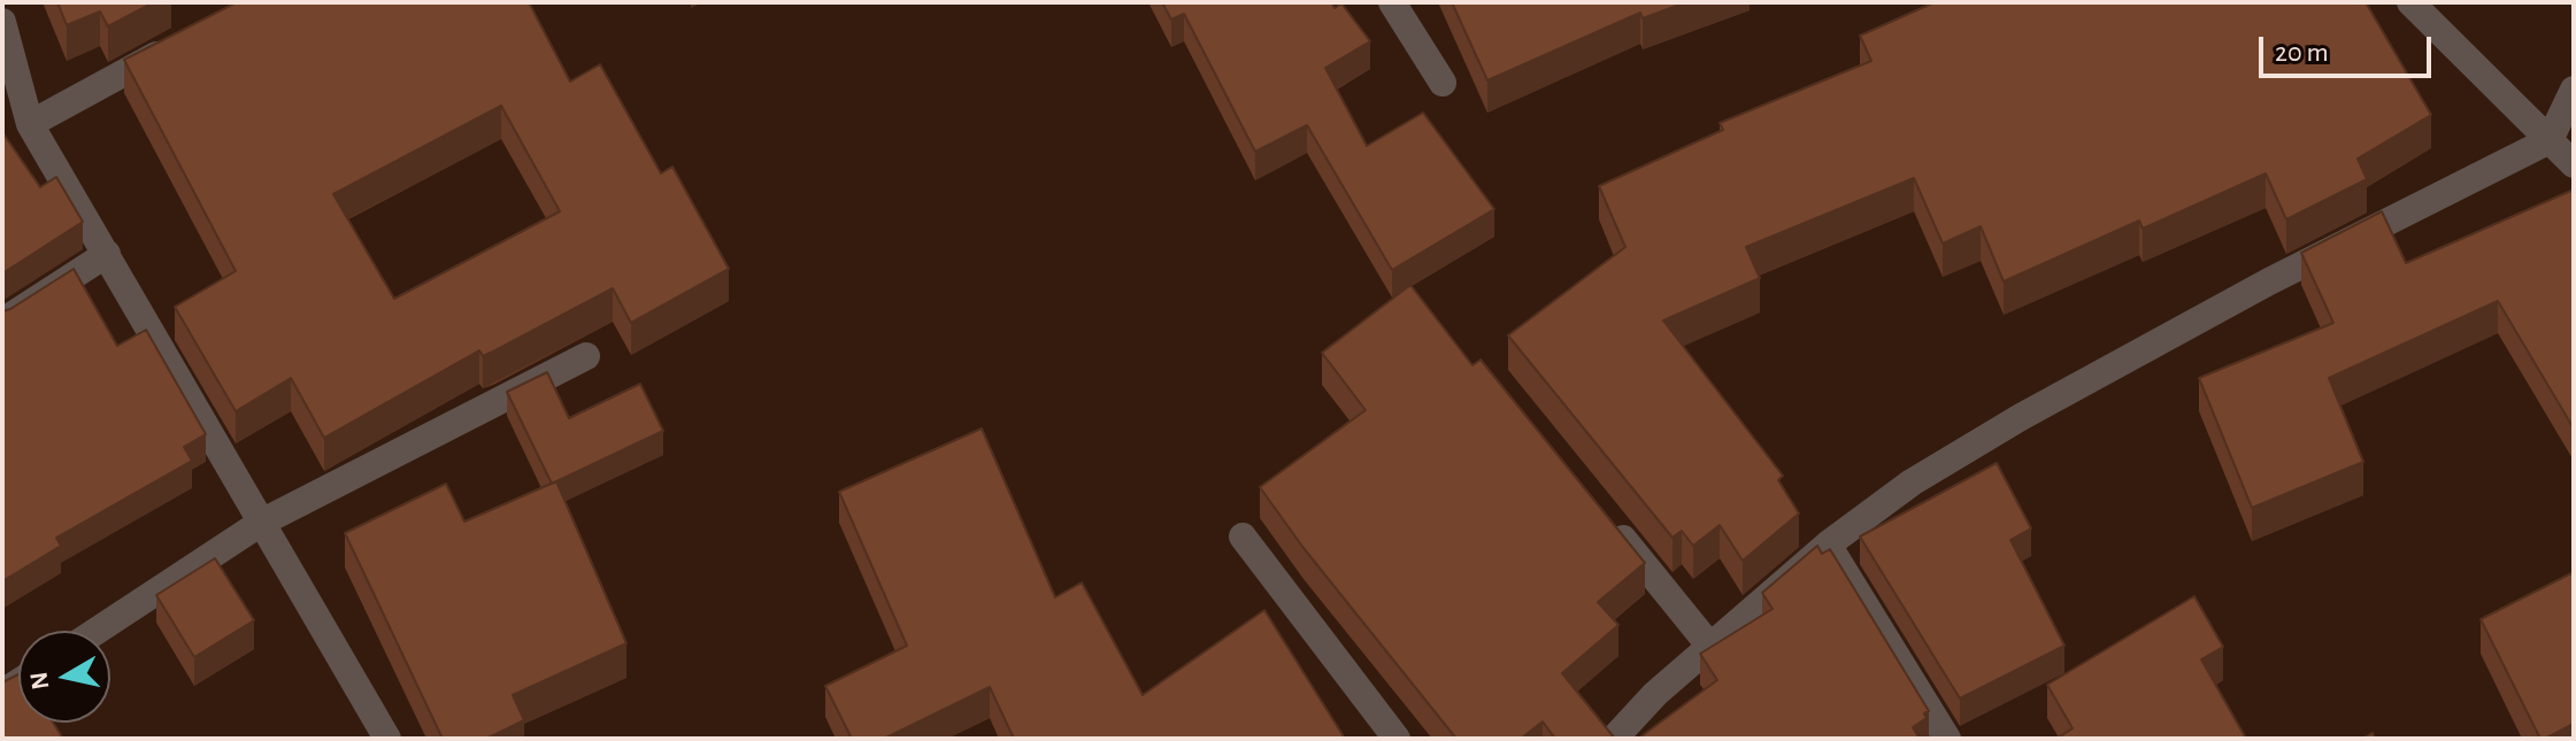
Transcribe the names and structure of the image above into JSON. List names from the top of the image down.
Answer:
{
  "scale_bar": "20 m",
  "north": "left"
}
